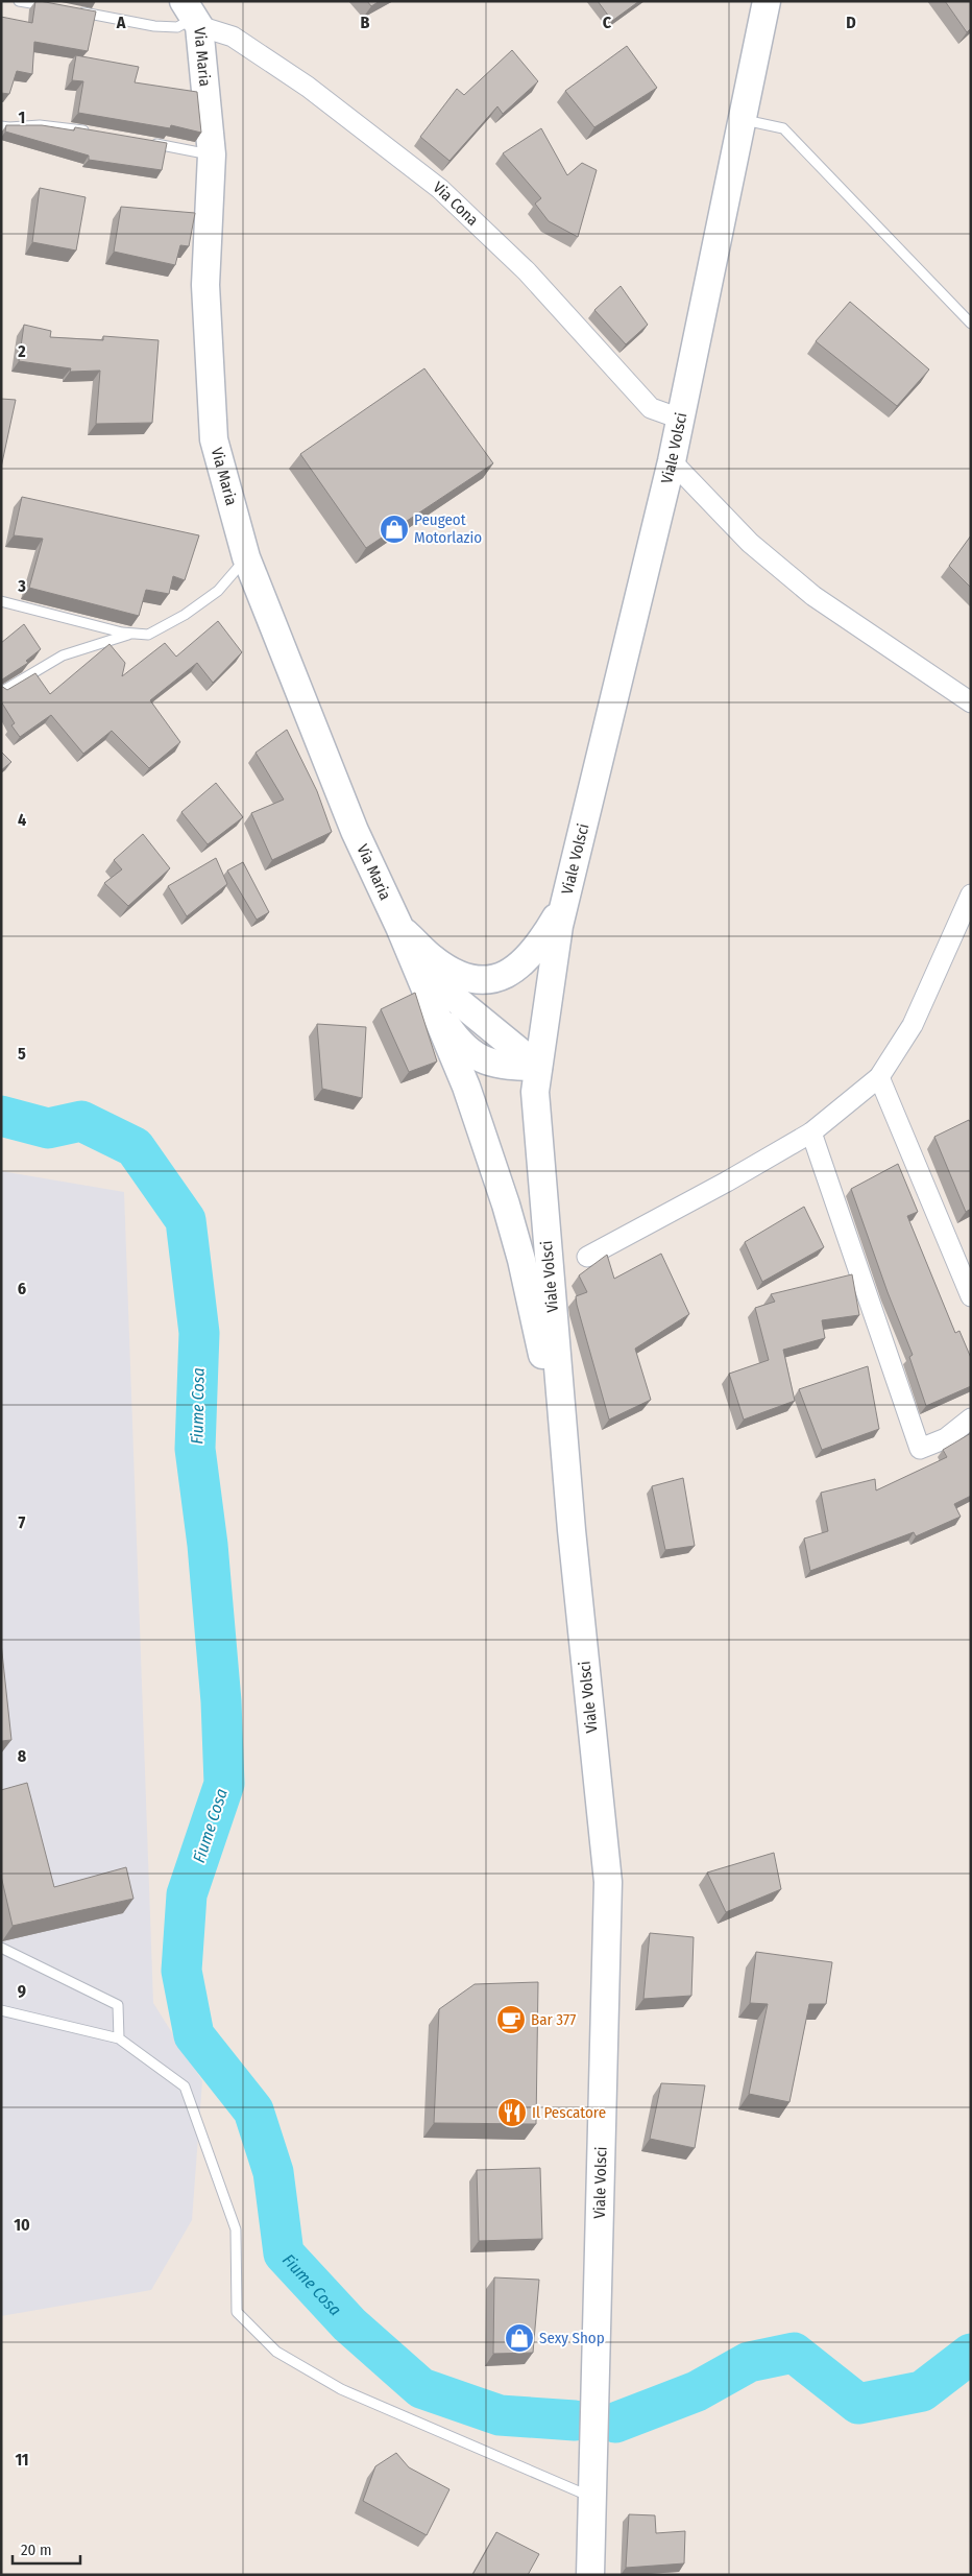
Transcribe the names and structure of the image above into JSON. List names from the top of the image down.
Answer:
{
  "streets": {
    "main road": ["Via Maria", "Viale Volsci"],
    "street": ["Via Cona"]
  },
  "crossings": [
    ["Via Maria", "Via Cona"],
    ["Via Cona", "Viale Volsci"]
  ],
  "water": ["Fiume Cosa"],
  "places": {
    "shop": ["Peugeot Motorlazio", "Sexy Shop"],
    "cafe": ["Bar 377"],
    "restaurant": ["Il Pescatore"]
  },
  "scale_bar": "20 m",
  "grid": {
    "columns": [
      "A",
      "B",
      "C",
      "D"
    ],
    "rows": [
      "1",
      "2",
      "3",
      "4",
      "5",
      "6",
      "7",
      "8",
      "9",
      "10",
      "11"
    ]
  }
}
